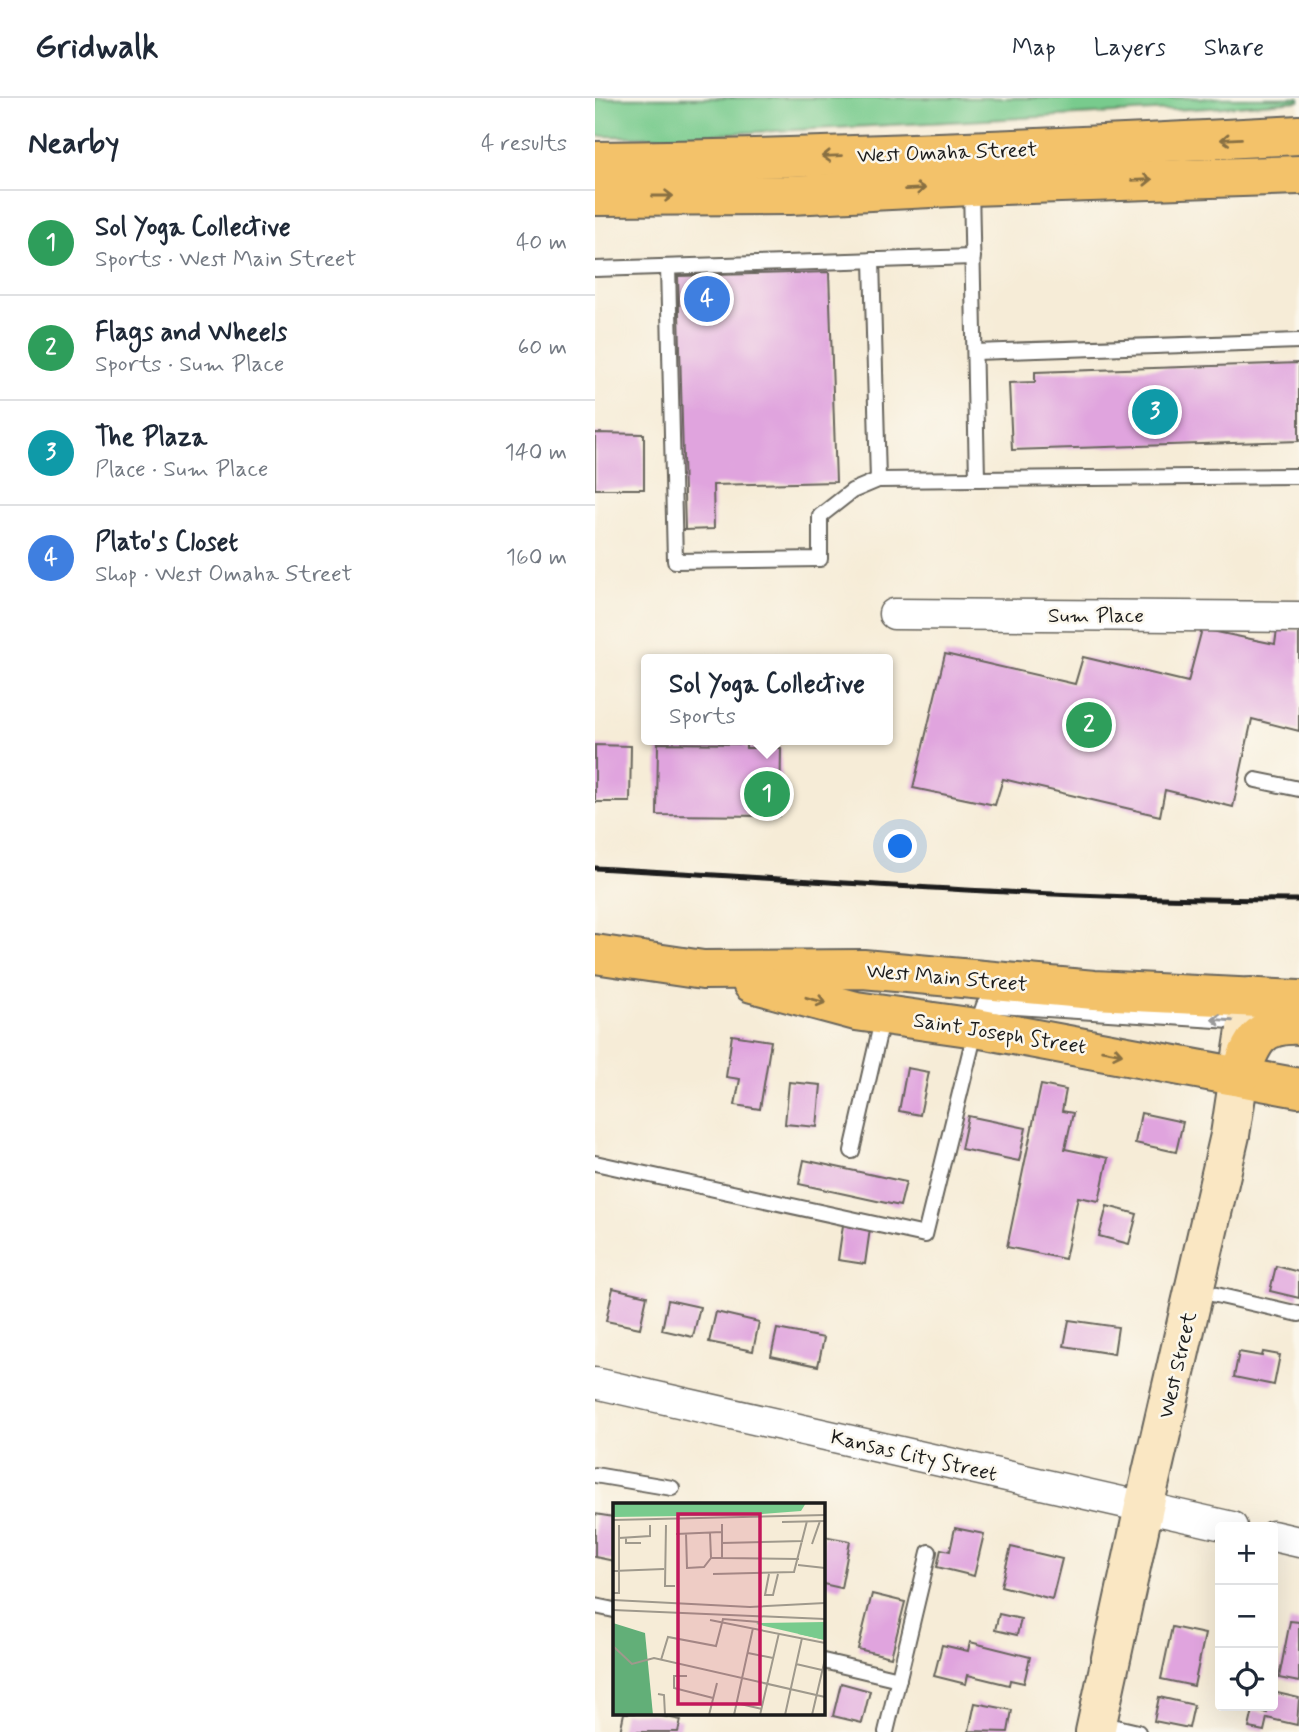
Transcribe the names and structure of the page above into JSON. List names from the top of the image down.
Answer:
{
  "streets": {
    "main road": ["West Omaha Street", "West Main Street", "Saint Joseph Street"],
    "street": ["Sum Place", "West Street", "Kansas City Street"]
  },
  "crossings": [
    ["West Main Street", "Saint Joseph Street"],
    ["West Main Street", "West Street"],
    ["Saint Joseph Street", "West Street"],
    ["West Street", "Kansas City Street"]
  ],
  "one_way": ["Saint Joseph Street"],
  "page": {
    "header": "Gridwalk",
    "nav": ["Map", "Layers", "Share"],
    "heading": ["Nearby", "4 results"],
    "list": [
      {
        "mark": "1",
        "name": "Sol Yoga Collective",
        "note": "Sports · West Main Street",
        "value": "40 m"
      },
      {
        "mark": "2",
        "name": "Flags and Wheels",
        "note": "Sports · Sum Place",
        "value": "60 m"
      },
      {
        "mark": "3",
        "name": "The Plaza",
        "note": "Place · Sum Place",
        "value": "140 m"
      },
      {
        "mark": "4",
        "name": "Plato's Closet",
        "note": "Shop · West Omaha Street",
        "value": "160 m"
      }
    ],
    "pins": [
      "4",
      "3",
      "2",
      "1"
    ],
    "popup": ["Sol Yoga Collective", "Sports"],
    "map_buttons": ["+", "−"]
  }
}
